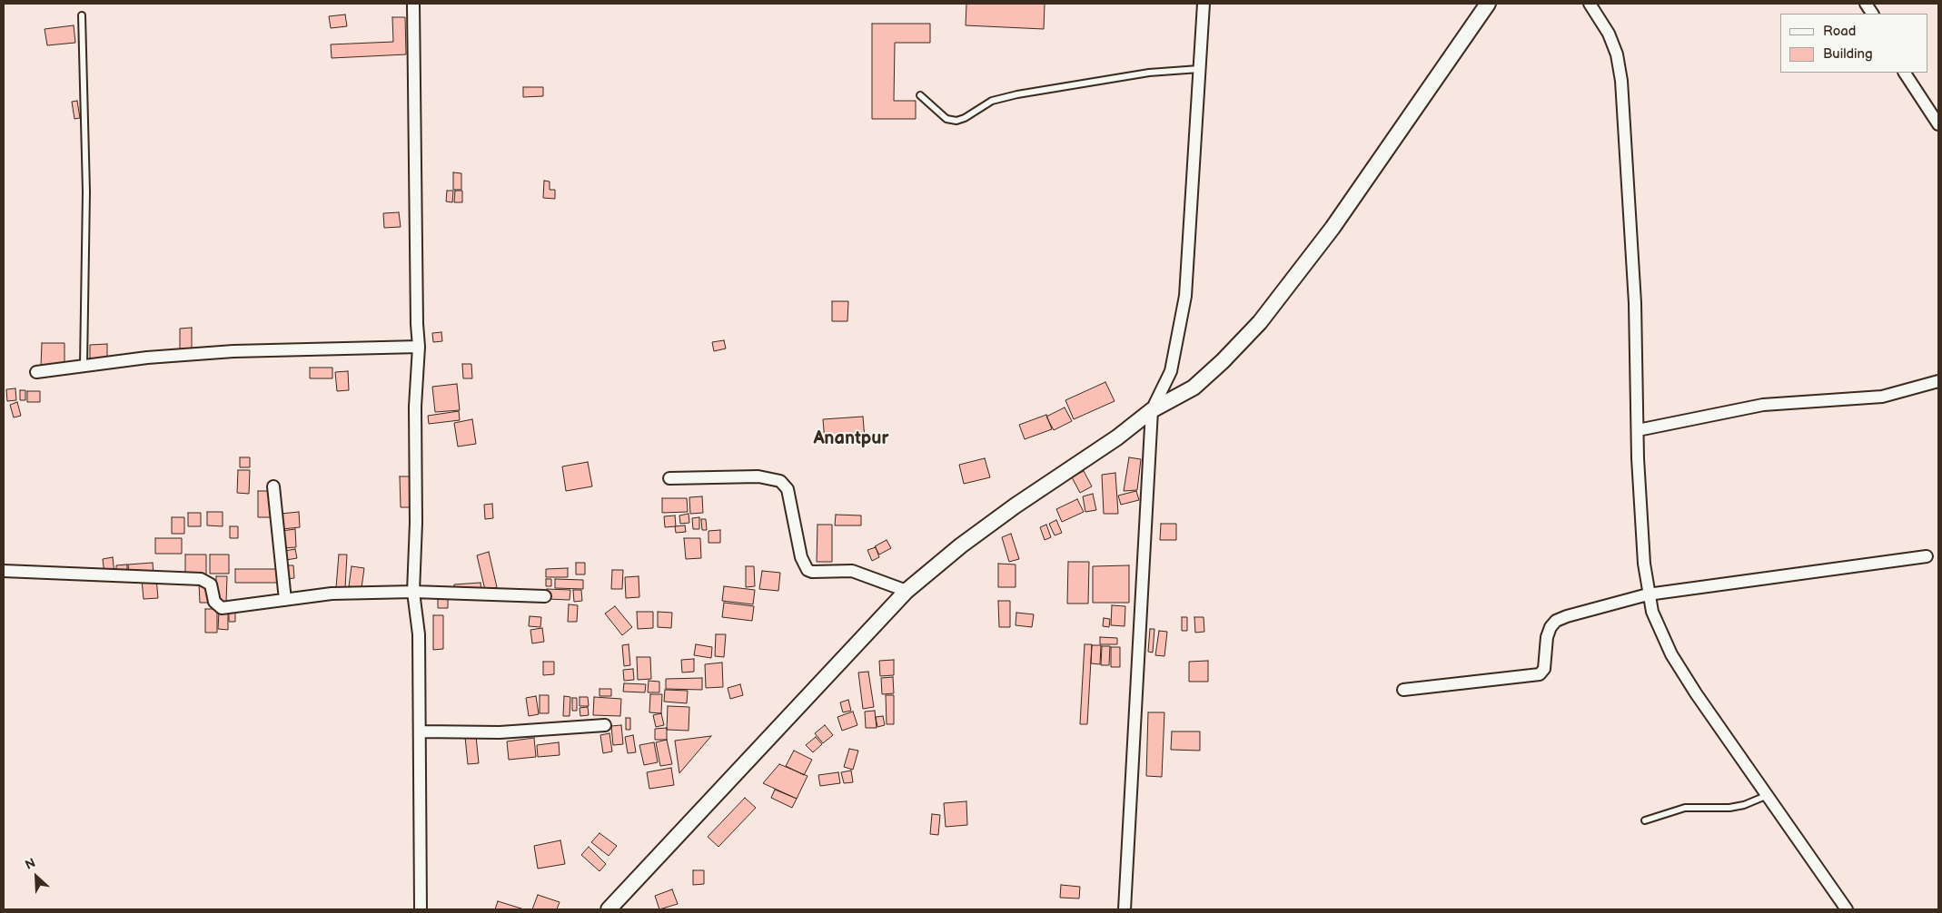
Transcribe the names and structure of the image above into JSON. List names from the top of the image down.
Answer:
{
  "districts": ["Anantpur"],
  "legend": ["Road", "Building"],
  "north": "top left"
}
